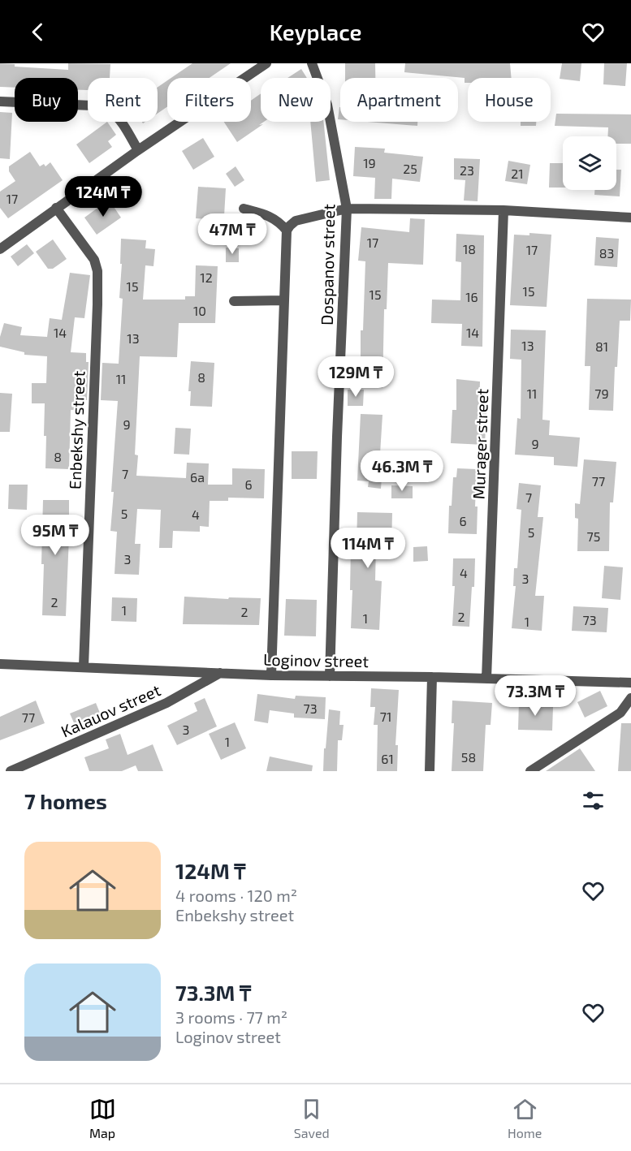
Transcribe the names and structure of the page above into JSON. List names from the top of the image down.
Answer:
{
  "streets": {
    "street": [
      "Dospanov street",
      "Enbekshy street",
      "Murager street",
      "Loginov street",
      "Kalauov street"
    ]
  },
  "crossings": [
    ["Dospanov street", "Loginov street"],
    ["Enbekshy street", "Loginov street"],
    ["Murager street", "Loginov street"],
    ["Loginov street", "Kalauov street"]
  ],
  "house_numbers": [
    "19",
    "25",
    "23",
    "21",
    "17",
    "17",
    "18",
    "17",
    "83",
    "12",
    "15",
    "15",
    "15",
    "16",
    "10",
    "14",
    "14",
    "13",
    "13",
    "81",
    "8",
    "11",
    "11",
    "79",
    "9",
    "9",
    "8",
    "7",
    "6а",
    "77",
    "6",
    "7",
    "5",
    "4",
    "6",
    "5",
    "75",
    "3",
    "4",
    "3",
    "2",
    "1",
    "2",
    "2",
    "1",
    "73",
    "1",
    "73",
    "71",
    "77",
    "3",
    "1",
    "58",
    "61"
  ],
  "page": {
    "header": "Keyplace",
    "chip": [
      "Buy",
      "Rent",
      "Filters",
      "New",
      "Apartment",
      "House"
    ],
    "price": [
      "124M ₸",
      "47M ₸",
      "129M ₸",
      "46.3M ₸",
      "95M ₸",
      "114M ₸",
      "73.3M ₸"
    ],
    "heading": "7 homes",
    "list": [
      {
        "name": "124M ₸",
        "note": "4 rooms · 120 m² · Enbekshy street"
      },
      {
        "name": "73.3M ₸",
        "note": "3 rooms · 77 m² · Loginov street"
      }
    ],
    "tabs": ["Map", "Saved", "Home"]
  }
}
